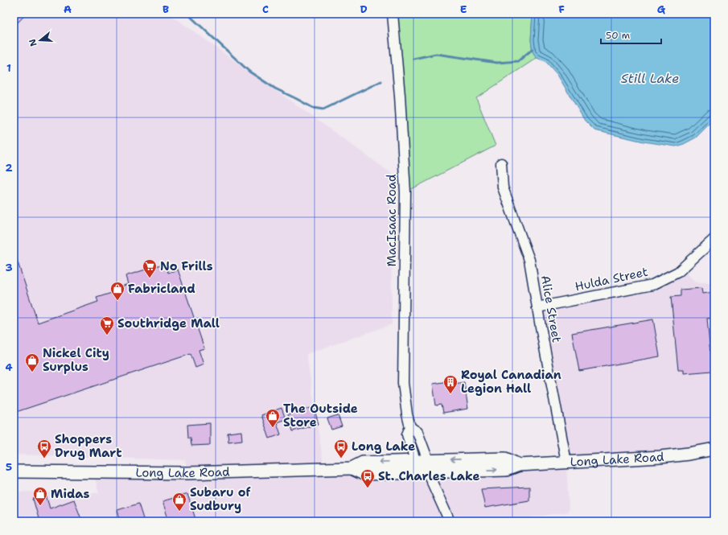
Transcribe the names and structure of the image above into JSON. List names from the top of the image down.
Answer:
{
  "streets": {
    "main road": ["Long Lake Road"],
    "street": ["MacIsaac Road", "Hulda Street", "Alice Street"]
  },
  "crossings": [
    ["MacIsaac Road", "Long Lake Road"],
    ["Hulda Street", "Alice Street"],
    ["Alice Street", "Long Lake Road"]
  ],
  "water": ["Still Lake"],
  "places": {
    "supermarket": ["No Frills", "Southridge Mall"],
    "shop": [
      "Fabricland",
      "Nickel City Surplus",
      "The Outside Store",
      "Midas",
      "Subaru of Sudbury"
    ],
    "building": ["Royal Canadian Legion Hall"],
    "bus stop": ["Shoppers Drug Mart", "Long Lake", "St. Charles Lake"]
  },
  "scale_bar": "50 m",
  "north": "left",
  "grid": {
    "columns": [
      "A",
      "B",
      "C",
      "D",
      "E",
      "F",
      "G"
    ],
    "rows": [
      "1",
      "2",
      "3",
      "4",
      "5"
    ]
  }
}
